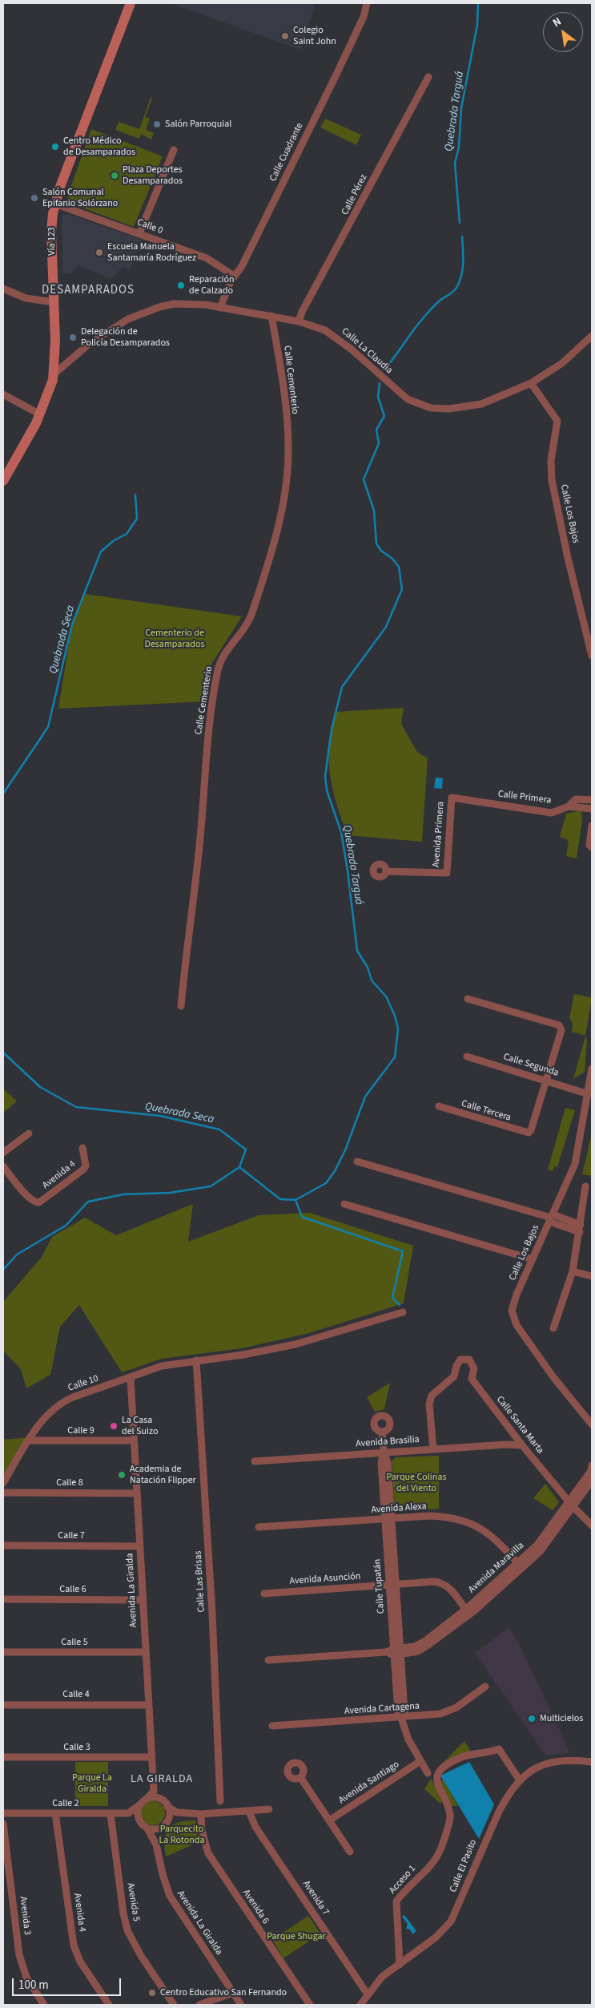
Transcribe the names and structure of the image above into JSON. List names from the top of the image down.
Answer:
{
  "streets": {
    "main road": ["Vía 123"],
    "street": [
      "Calle Cuadrante",
      "Calle Pérez",
      "Calle 0",
      "Calle La Claudia",
      "Calle Cementerio",
      "Calle Los Bajos",
      "Calle Primera",
      "Avenida Primera",
      "Calle Segunda",
      "Calle Tercera",
      "Avenida 4",
      "Calle 10",
      "Calle Santa Marta",
      "Calle 9",
      "Avenida Brasilia",
      "Calle 8",
      "Avenida Alexa",
      "Calle 7",
      "Avenida Maravilla",
      "Avenida Asunción",
      "Calle Las Brisas",
      "Calle Tupatán",
      "Calle 6",
      "Avenida La Giralda",
      "Calle 5",
      "Calle 4",
      "Avenida Cartagena",
      "Calle 3",
      "Avenida Santiago",
      "Calle 2",
      "Calle El Pasito",
      "Acceso 1",
      "Avenida 7",
      "Avenida 5",
      "Avenida 6",
      "Avenida 3"
    ]
  },
  "crossings": [
    ["Calle Cuadrante", "Calle 0"],
    ["Calle Cuadrante", "Calle La Claudia"],
    ["Calle Pérez", "Calle La Claudia"],
    ["Calle 0", "Vía 123"],
    ["Vía 123", "Calle La Claudia"],
    ["Calle La Claudia", "Calle Cementerio"],
    ["Calle La Claudia", "Calle Los Bajos"],
    ["Calle Los Bajos", "Calle Segunda"],
    ["Calle Primera", "Avenida Primera"],
    ["Calle Segunda", "Calle Tercera"],
    ["Avenida 4", "Calle 2"],
    ["Calle 10", "Calle 9"],
    ["Calle 10", "Avenida La Giralda"],
    ["Calle Santa Marta", "Avenida Brasilia"],
    ["Calle Santa Marta", "Avenida Maravilla"],
    ["Calle 9", "Avenida La Giralda"],
    ["Avenida Brasilia", "Calle Tupatán"],
    ["Calle 8", "Avenida La Giralda"],
    ["Avenida Alexa", "Avenida Maravilla"],
    ["Avenida Alexa", "Calle Tupatán"],
    ["Calle 7", "Avenida La Giralda"],
    ["Avenida Maravilla", "Avenida Asunción"],
    ["Avenida Maravilla", "Calle Tupatán"],
    ["Avenida Asunción", "Calle Tupatán"],
    ["Calle Tupatán", "Avenida Cartagena"],
    ["Calle Tupatán", "Avenida Santiago"],
    ["Calle 6", "Avenida La Giralda"],
    ["Avenida La Giralda", "Calle 5"],
    ["Avenida La Giralda", "Calle 4"],
    ["Avenida La Giralda", "Calle 3"],
    ["Calle 2", "Avenida 5"],
    ["Calle El Pasito", "Acceso 1"],
    ["Calle El Pasito", "Avenida 7"]
  ],
  "districts": ["DESAMPARADOS", "LA GIRALDA"],
  "water": ["Quebrada Targuá", "Quebrada Seca"],
  "parks": [
    "Cementerio de Desamparados",
    "Parque Colinas del Viento",
    "Parque La Giralda",
    "Parquecito La Rotonda",
    "Parque Shugar"
  ],
  "places": [
    "Colegio Saint John",
    "Salón Parroquial",
    "Centro Médico de Desamparados",
    "Plaza Deportes Desamparados",
    "Salón Comunal Epifanio Solórzano",
    "Escuela Manuela Santamaría Rodríguez",
    "Reparación de Calzado",
    "Delegación de Policía Desamparados",
    "La Casa del Suizo",
    "Academia de Natación Flipper",
    "Multicielos",
    "Centro Educativo San Fernando"
  ],
  "scale_bar": "100 m",
  "north": "top left"
}
